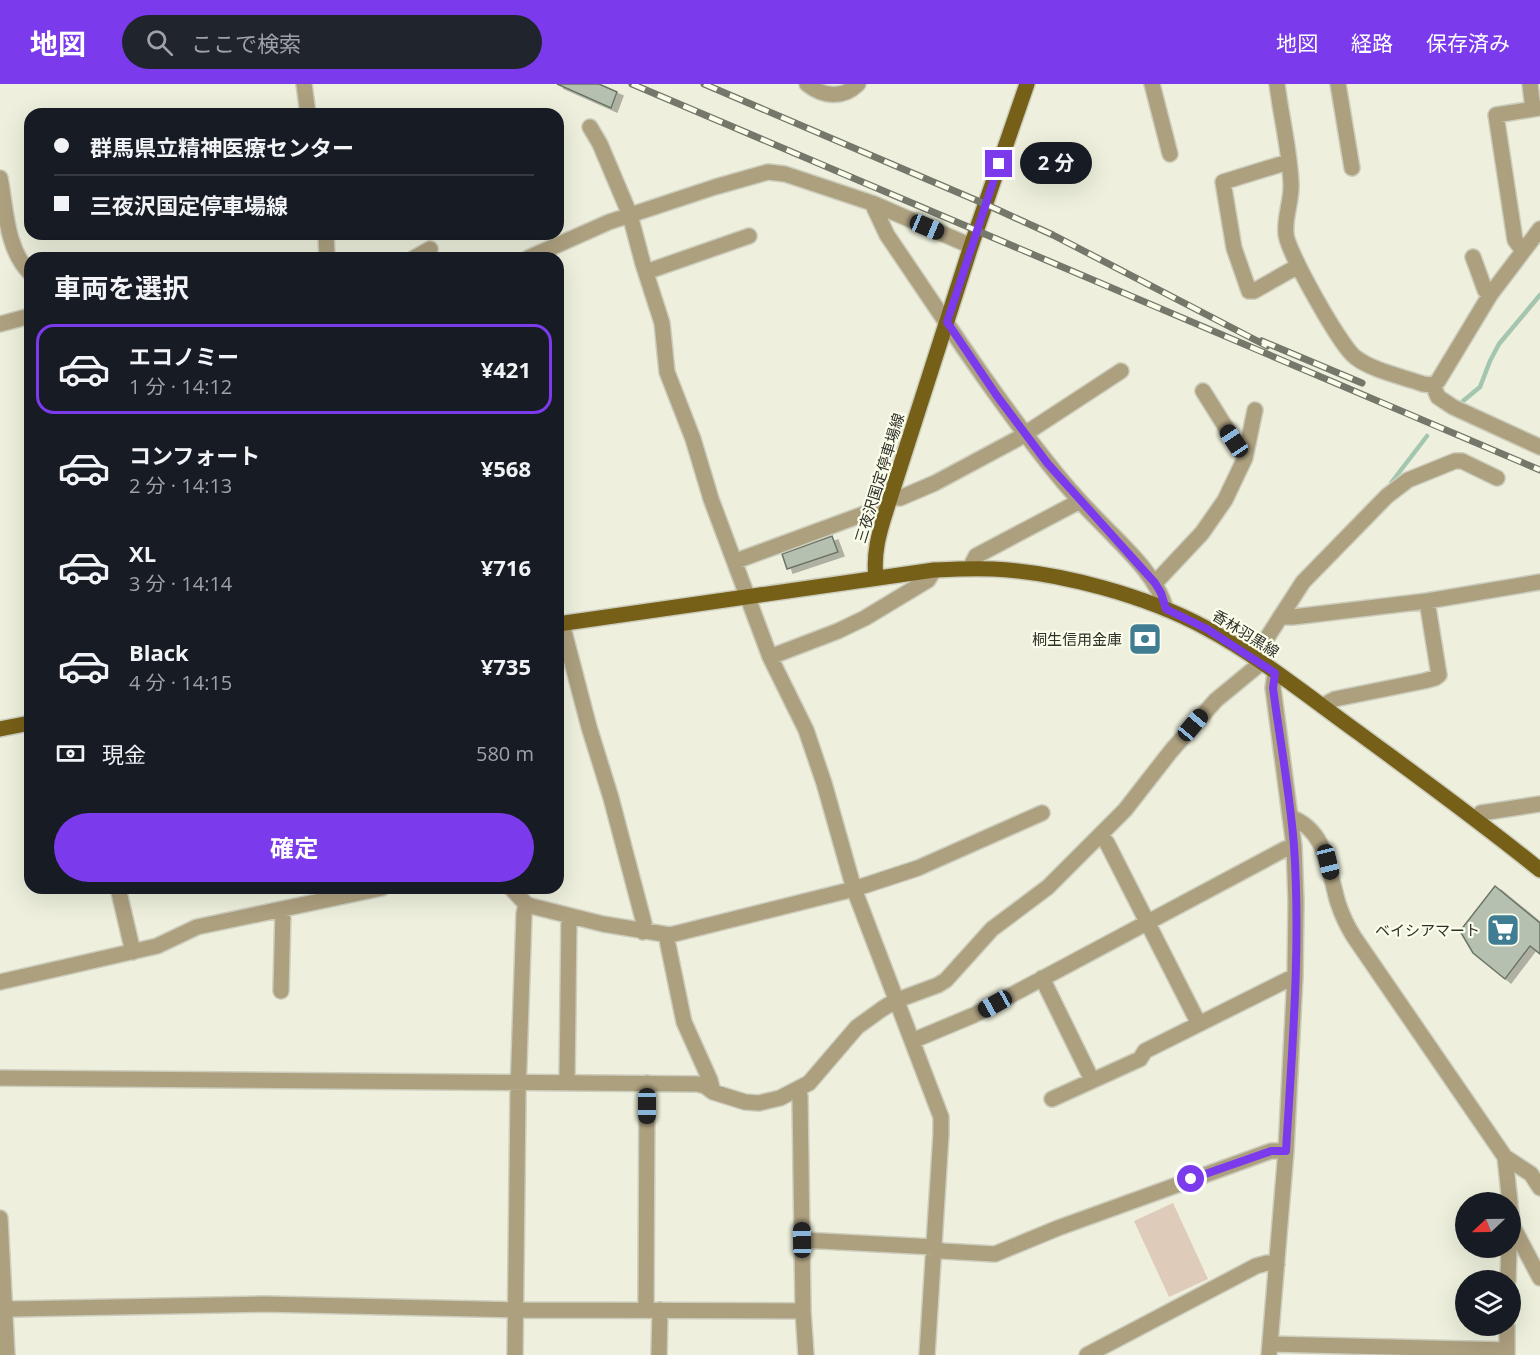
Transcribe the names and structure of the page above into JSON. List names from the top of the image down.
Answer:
{
  "streets": {
    "main road": ["三夜沢国定停車場線", "香林羽黒線"]
  },
  "crossings": [
    ["三夜沢国定停車場線", "香林羽黒線"]
  ],
  "places": {
    "bank": ["桐生信用金庫"],
    "supermarket": ["ベイシアマート"]
  },
  "north": "left",
  "page": {
    "header": "地図",
    "search": "ここで検索",
    "nav": ["地図", "経路", "保存済み"],
    "banner": ["群馬県立精神医療センター", "三夜沢国定停車場線"],
    "bubble": "2 分",
    "heading": "車両を選択",
    "list": [
      {
        "name": "エコノミー",
        "note": "1 分 · 14:12",
        "value": "¥421"
      },
      {
        "name": "コンフォート",
        "note": "2 分 · 14:13",
        "value": "¥568"
      },
      {
        "name": "XL",
        "note": "3 分 · 14:14",
        "value": "¥716"
      },
      {
        "name": "Black",
        "note": "4 分 · 14:15",
        "value": "¥735"
      }
    ],
    "pay": ["現金", "580 m"],
    "buttons": "確定"
  }
}
